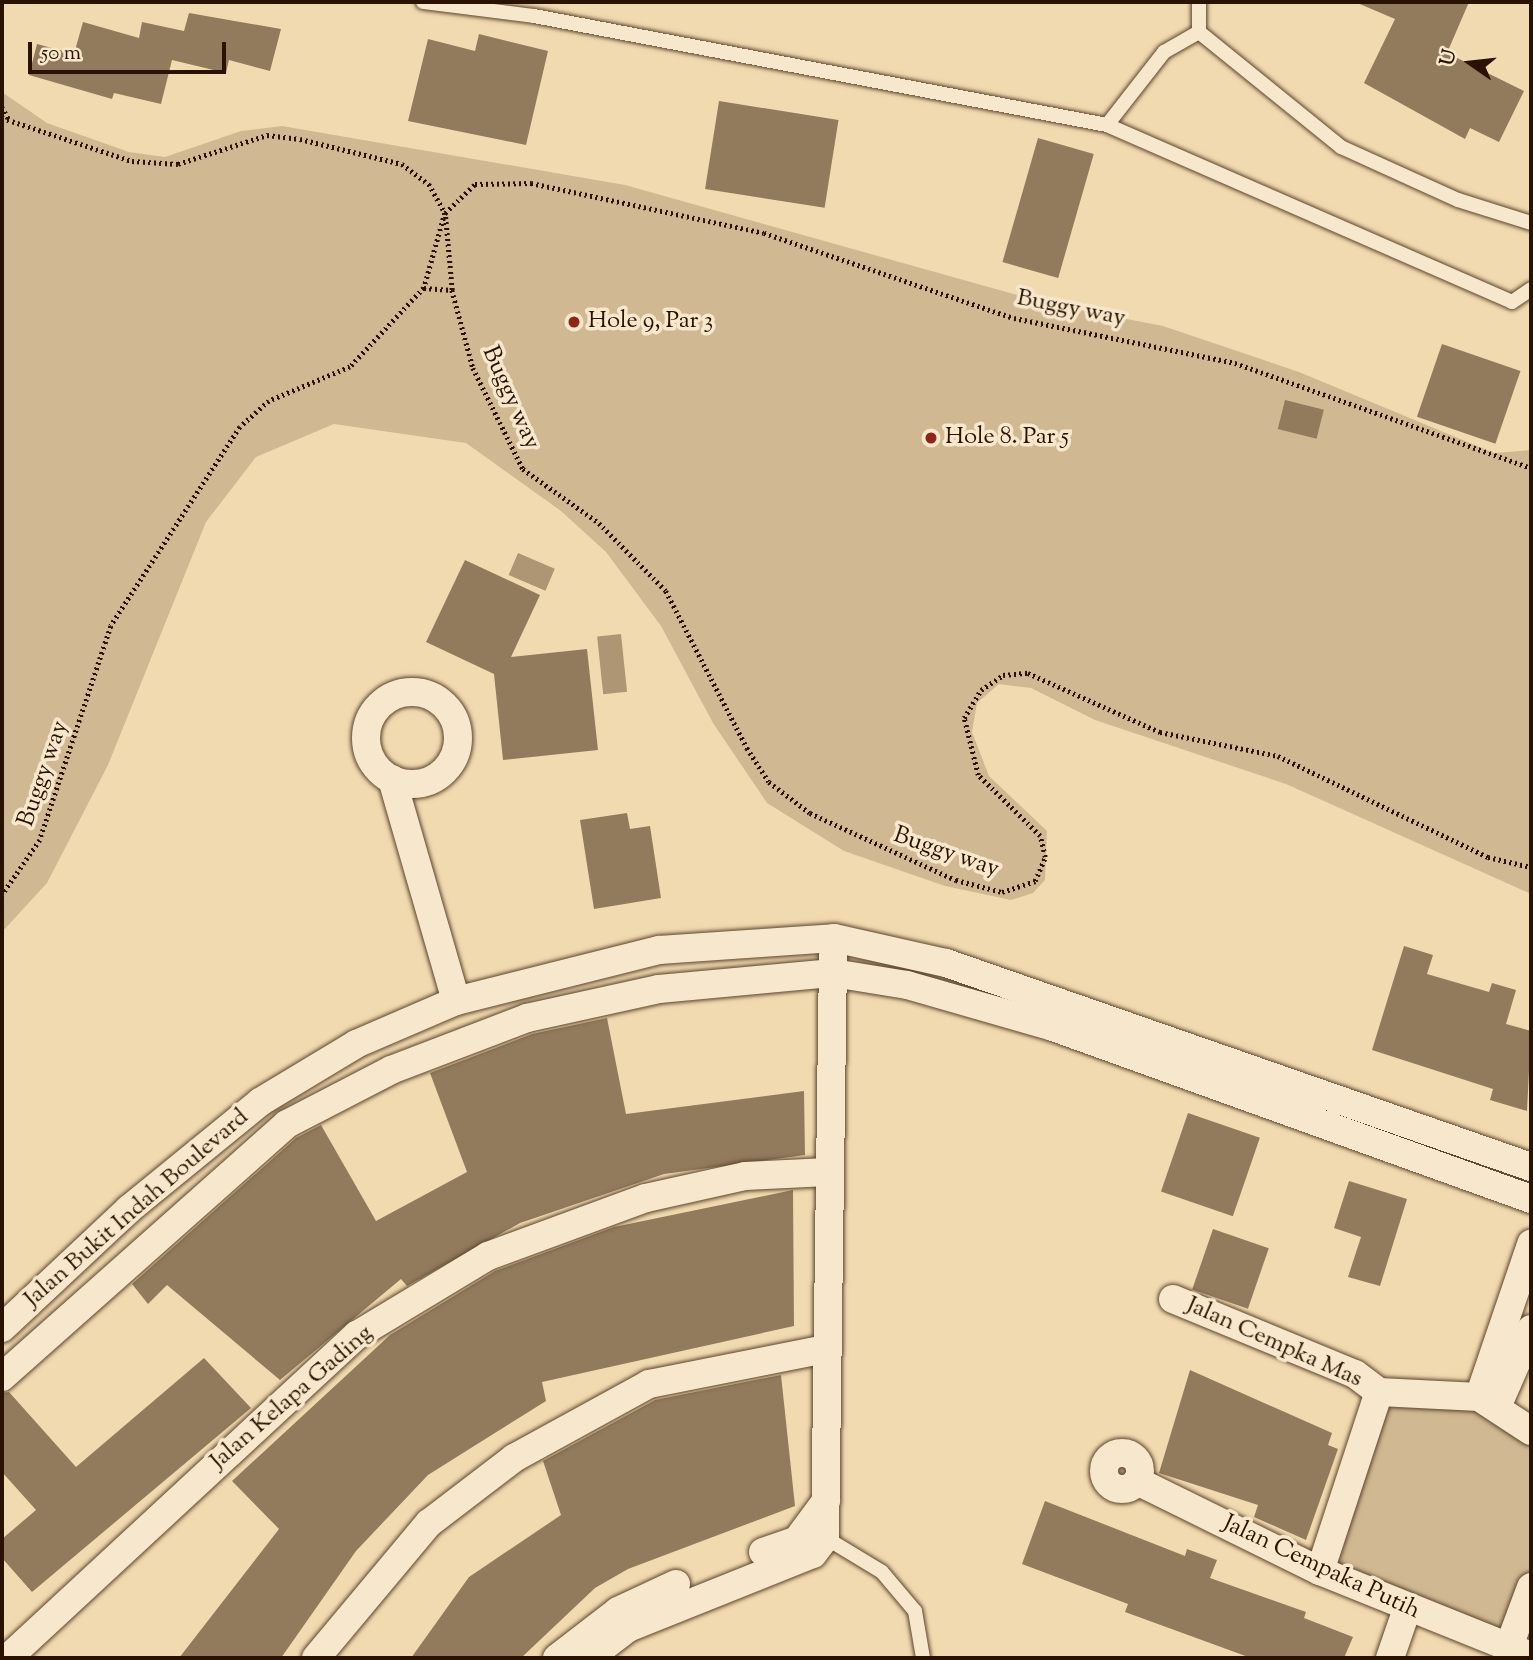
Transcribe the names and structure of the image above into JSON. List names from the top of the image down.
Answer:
{
  "streets": {
    "street": [
      "Jalan Bukit Indah Boulevard",
      "Jalan Cempka Mas",
      "Jalan Kelapa Gading",
      "Jalan Cempaka Putih"
    ],
    "path": ["Buggy way"]
  },
  "places": ["Hole 9, Par 3", "Hole 8. Par 5"],
  "scale_bar": "50 m",
  "north": "left"
}
